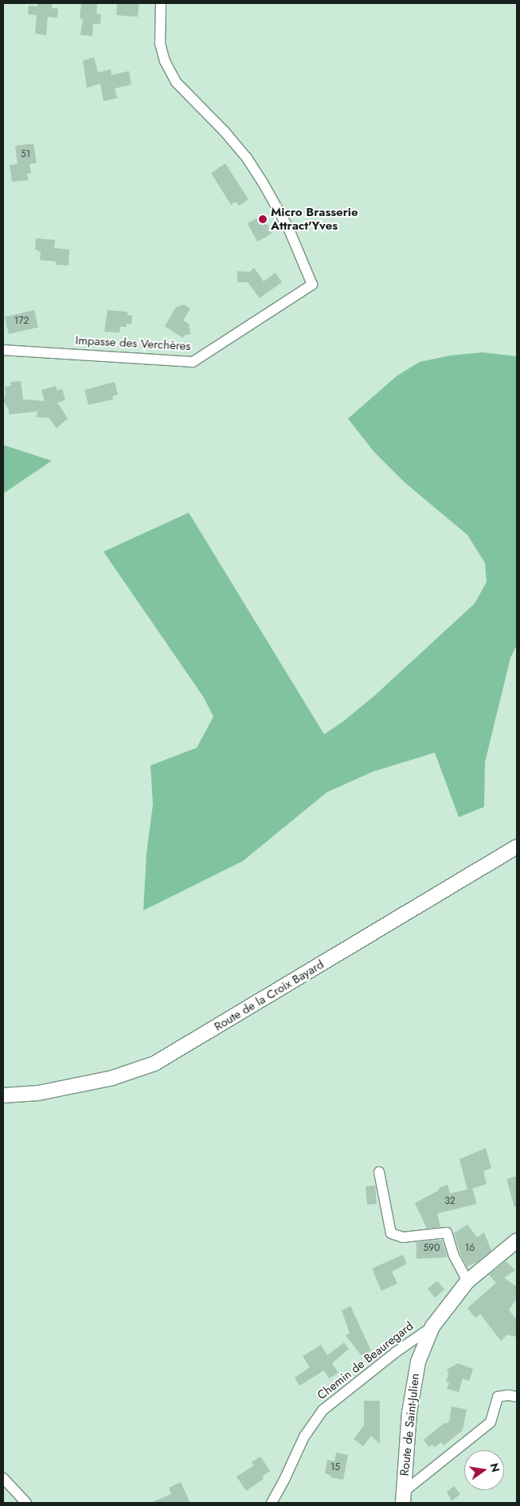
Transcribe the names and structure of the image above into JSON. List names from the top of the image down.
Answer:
{
  "streets": {
    "main road": ["Route de la Croix Bayard", "Route de Saint-Julien"],
    "street": ["Impasse des Verchères", "Chemin de Beauregard"]
  },
  "crossings": [
    ["Chemin de Beauregard", "Route de Saint-Julien"]
  ],
  "places": ["Micro Brasserie Attract'Yves"],
  "house_numbers": [
    "51",
    "172",
    "32",
    "590",
    "16",
    "15"
  ],
  "north": "right"
}
